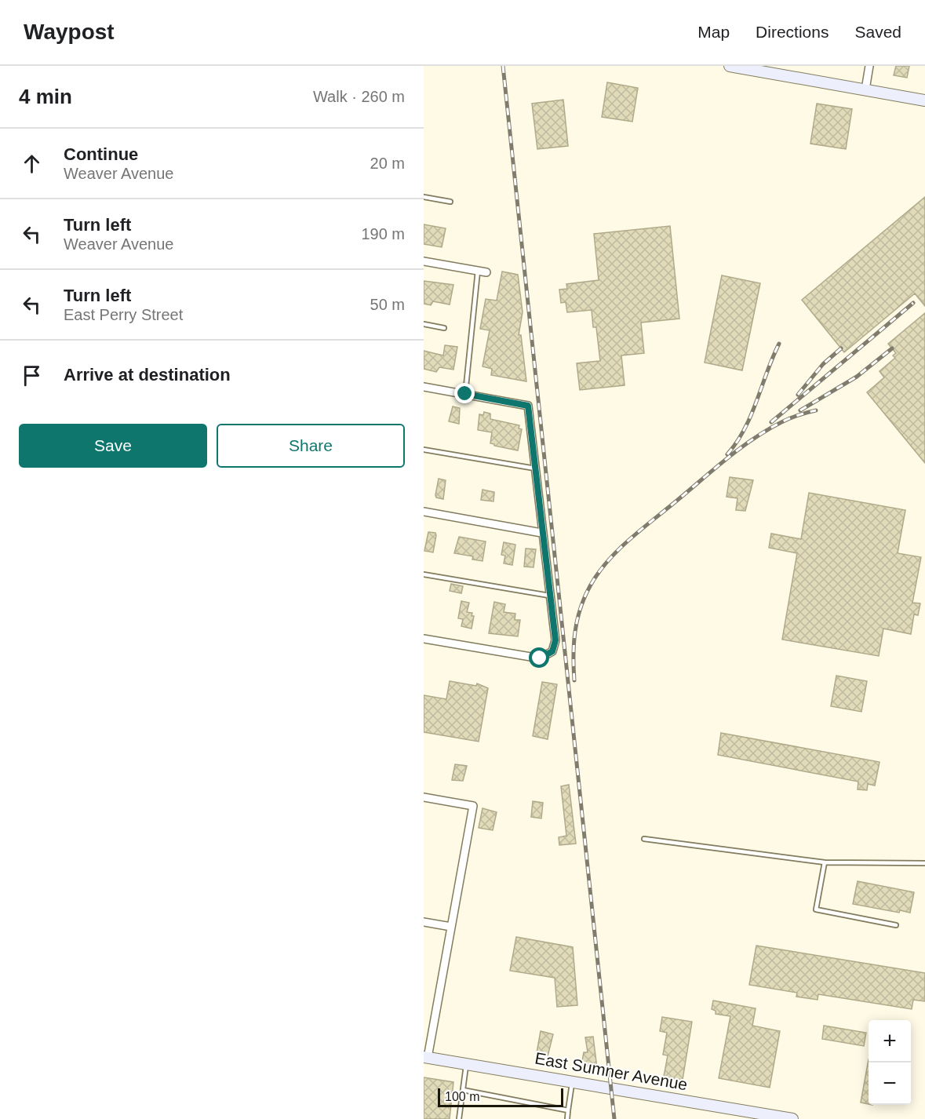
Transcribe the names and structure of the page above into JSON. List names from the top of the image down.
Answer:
{
  "streets": {
    "street": ["East Sumner Avenue"]
  },
  "scale_bar": "100 m",
  "page": {
    "header": "Waypost",
    "nav": ["Map", "Directions", "Saved"],
    "heading": ["4 min", "Walk · 260 m"],
    "list": [
      ["Continue", "Weaver Avenue", "20 m"],
      ["Turn left", "Weaver Avenue", "190 m"],
      ["Turn left", "East Perry Street", "50 m"],
      "Arrive at destination"
    ],
    "buttons": ["Save", "Share"],
    "map_buttons": ["+", "−"],
    "scale": "100 m"
  }
}
